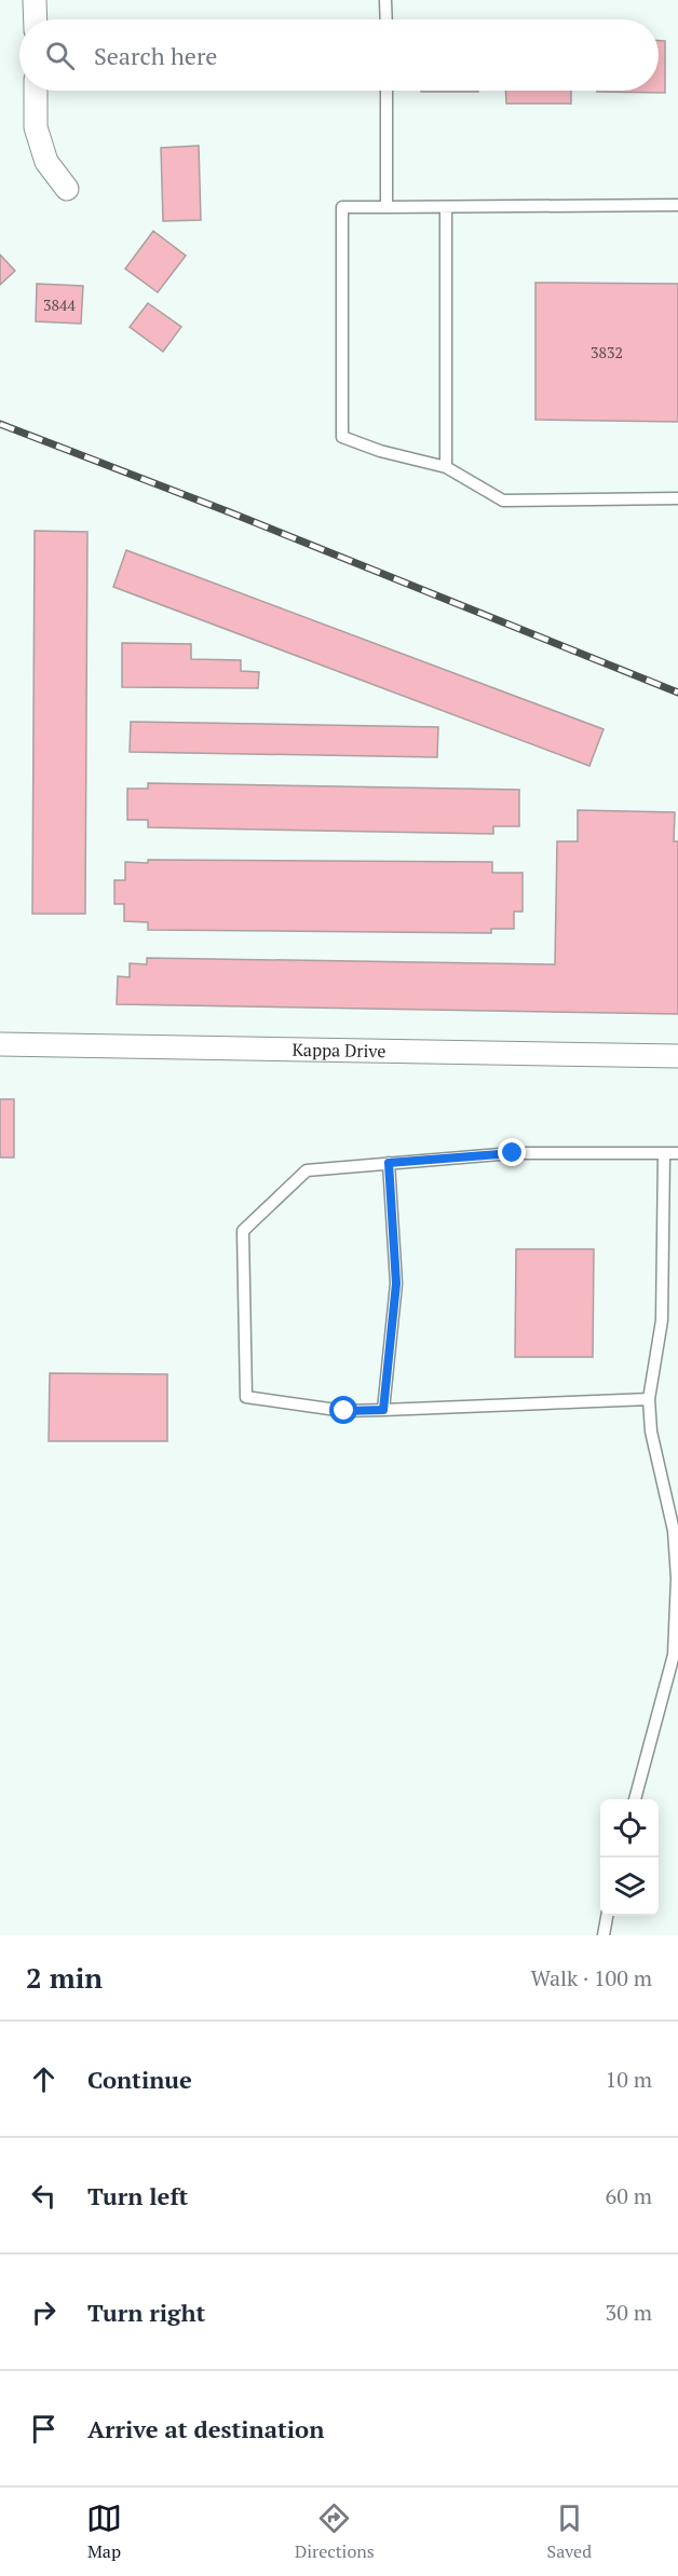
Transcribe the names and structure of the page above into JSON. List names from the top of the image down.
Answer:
{
  "streets": {
    "street": ["Kappa Drive"]
  },
  "house_numbers": ["3844", "3832"],
  "page": {
    "search": "Search here",
    "heading": ["2 min", "Walk · 100 m"],
    "list": [
      ["Continue", "10 m"],
      ["Turn left", "60 m"],
      ["Turn right", "30 m"],
      "Arrive at destination"
    ],
    "nav": ["Map", "Directions", "Saved"]
  }
}
